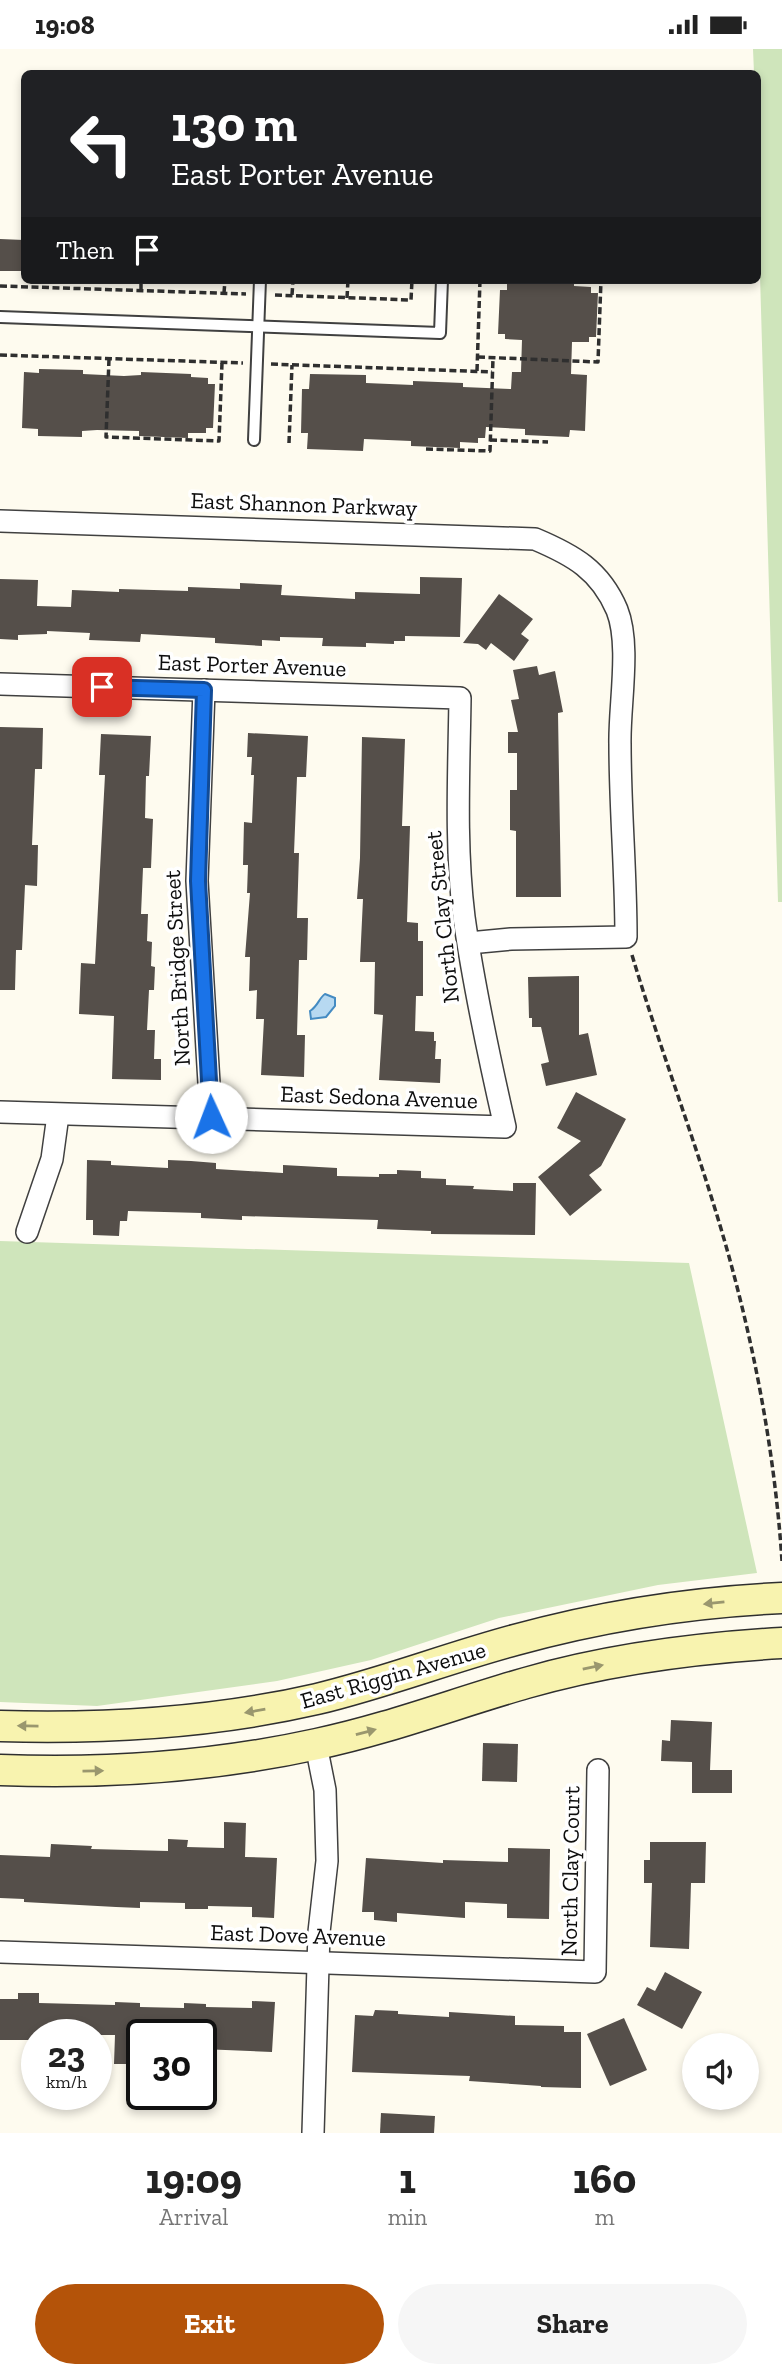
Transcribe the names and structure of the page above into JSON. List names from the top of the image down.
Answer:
{
  "streets": {
    "main road": ["East Riggin Avenue"],
    "street": [
      "East Shannon Parkway",
      "East Porter Avenue",
      "North Clay Street",
      "North Bridge Street",
      "East Sedona Avenue",
      "North Clay Court",
      "East Dove Avenue"
    ]
  },
  "crossings": [
    ["East Porter Avenue", "North Clay Street"],
    ["East Porter Avenue", "North Bridge Street"],
    ["North Clay Street", "East Sedona Avenue"],
    ["North Bridge Street", "East Sedona Avenue"],
    ["North Clay Court", "East Dove Avenue"]
  ],
  "page": {
    "status": "19:08",
    "turn": ["130 m", "East Porter Avenue"],
    "then": "Then",
    "speed": "23 km/h",
    "limit": "30",
    "eta": [
      "19:09",
      "Arrival",
      "1",
      "min",
      "160",
      "m"
    ],
    "buttons": ["Exit", "Share"]
  }
}
